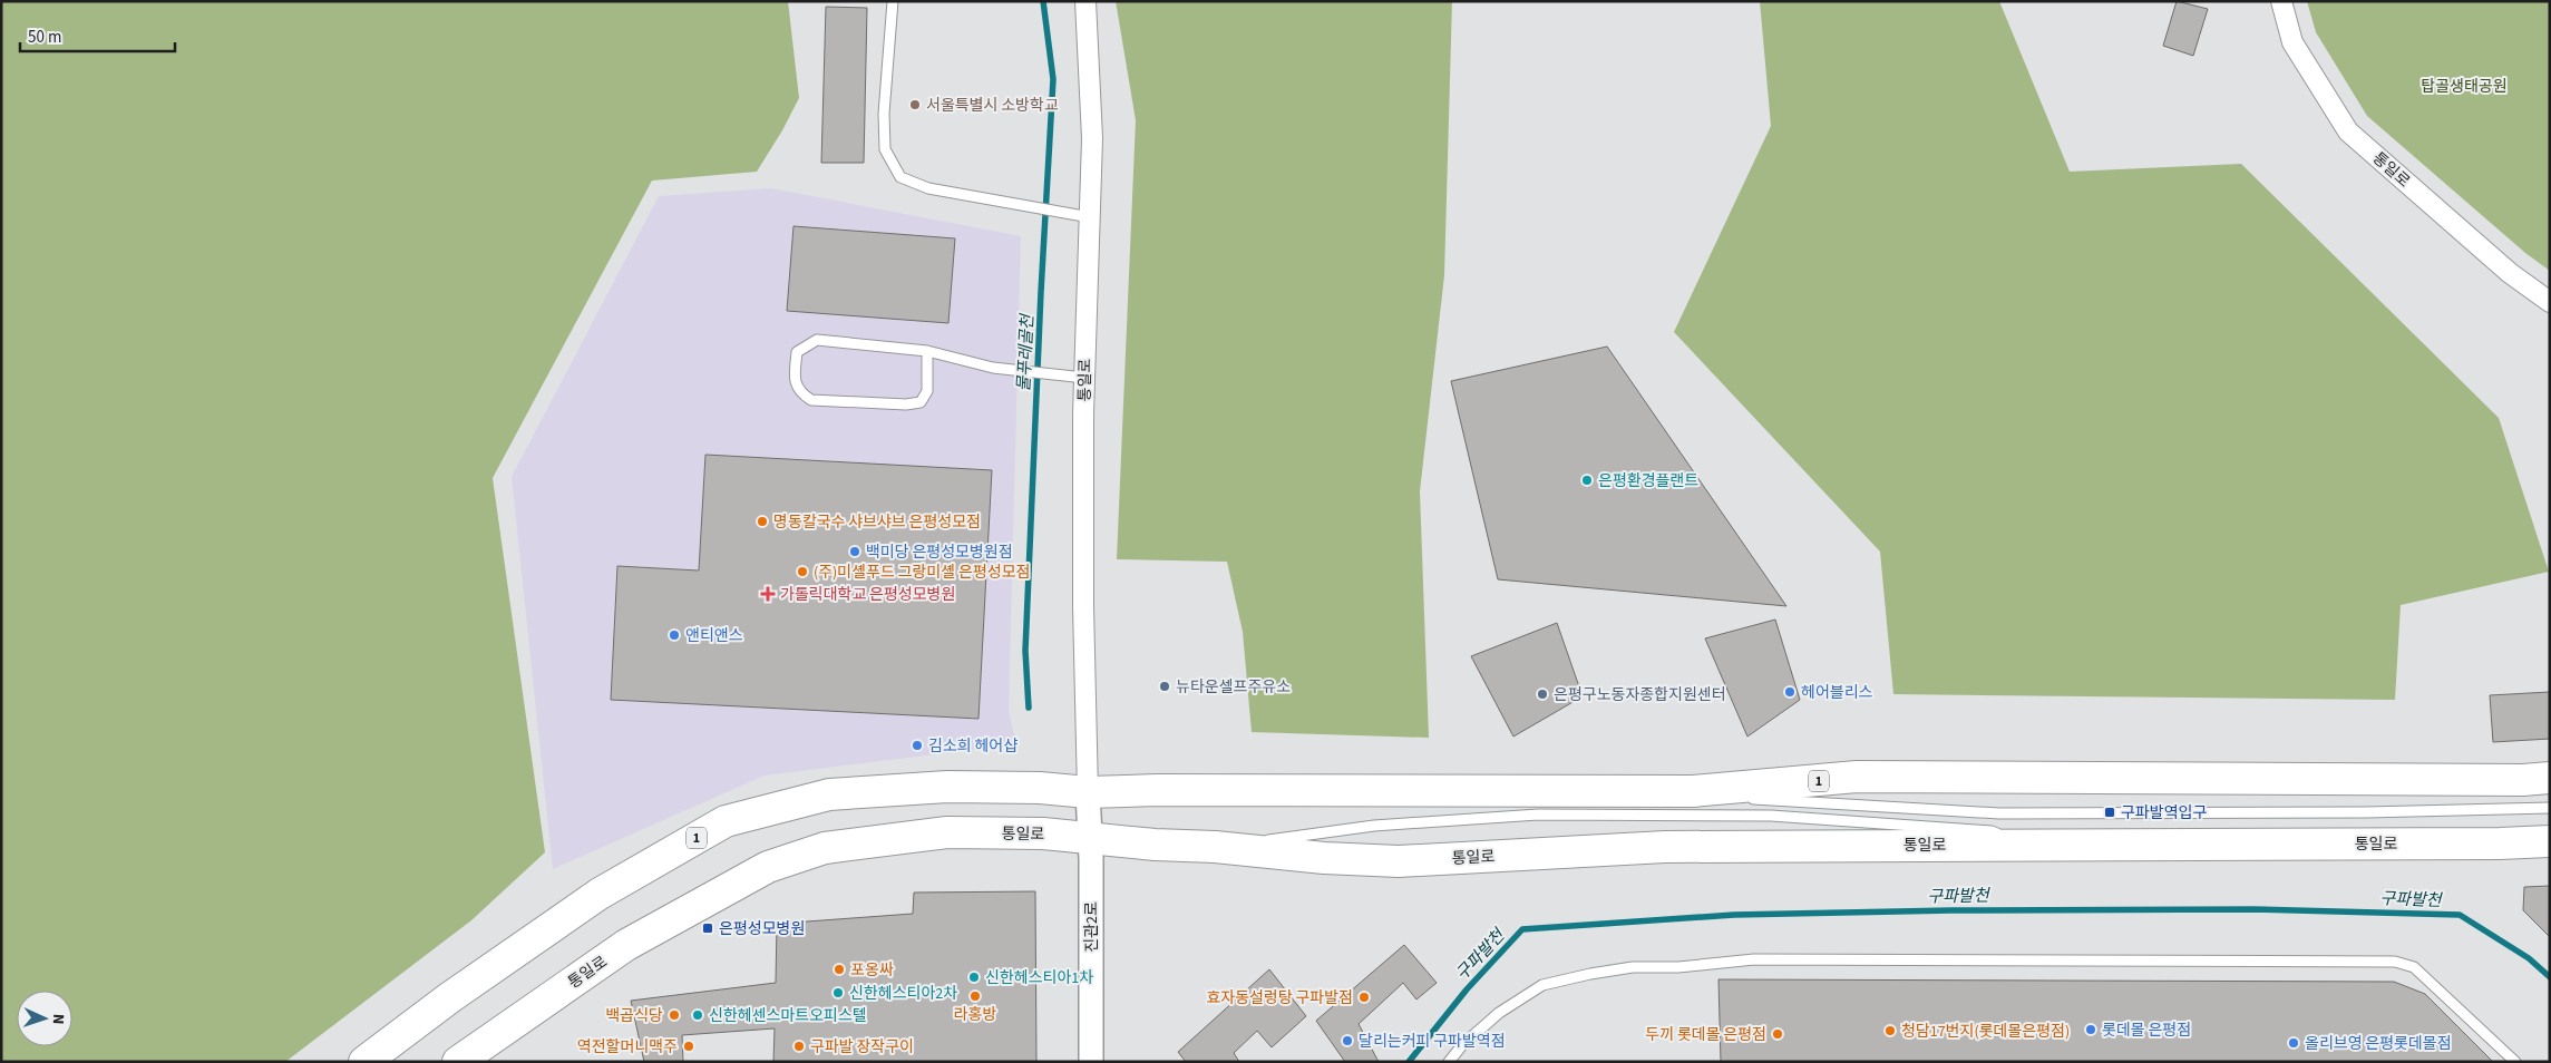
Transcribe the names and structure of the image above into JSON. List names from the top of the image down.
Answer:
{
  "streets": {
    "main road": ["통일로", "1"],
    "street": ["진관2로"]
  },
  "crossings": [
    ["통일로", "1"],
    ["통일로", "진관2로"],
    ["1", "진관2로"]
  ],
  "water": ["물푸레골천", "구파발천"],
  "parks": ["탑골생태공원"],
  "places": {
    "other": [
      "서울특별시 소방학교",
      "은평환경플랜트",
      "명동칼국수 샤브샤브 은평성모점",
      "백미당 은평성모병원점",
      "(주)미셸푸드 그랑미셸 은평성모점",
      "앤티앤스",
      "뉴타운셀프주유소",
      "헤어블리스",
      "은평구노동자종합지원센터",
      "김소희 헤어샵",
      "포옹싸",
      "신한헤스티아1차",
      "신한헤스티아2차",
      "라홍방",
      "효자동설렁탕 구파발점",
      "백곱식당",
      "신한헤센스마트오피스텔",
      "롯데몰 은평점",
      "청담17번지(롯데몰은평점)",
      "두끼 롯데몰 은평점",
      "달리는커피 구파발역점",
      "올리브영 은평롯데몰점",
      "역전할머니맥주",
      "구파발 장작구이"
    ],
    "health": ["가톨릭대학교 은평성모병원"],
    "transit": ["구파발역입구", "은평성모병원"]
  },
  "scale_bar": "50 m",
  "north": "right"
}
